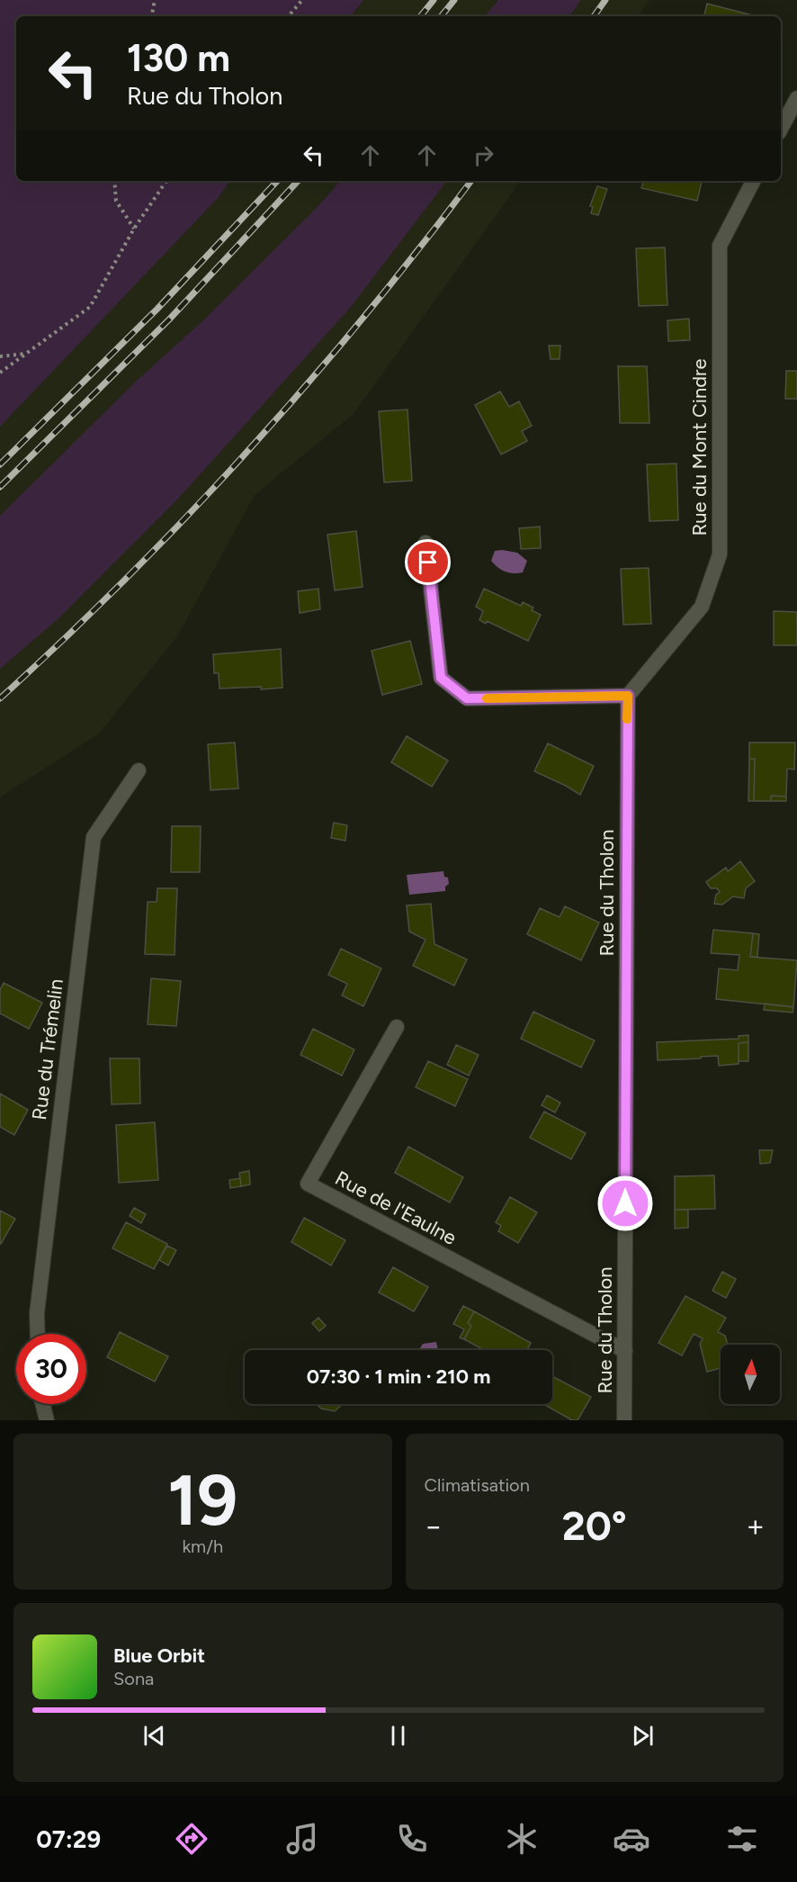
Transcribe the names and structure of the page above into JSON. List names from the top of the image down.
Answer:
{
  "streets": {
    "street": [
      "Rue du Mont Cindre",
      "Rue du Tholon",
      "Rue du Trémelin",
      "Rue de l'Eaulne"
    ]
  },
  "crossings": [
    ["Rue du Mont Cindre", "Rue du Tholon"],
    ["Rue du Tholon", "Rue de l'Eaulne"]
  ],
  "north": "top",
  "page": {
    "turn": ["130 m", "Rue du Tholon"],
    "limit": "30",
    "trip": "07:30 · 1 min · 210 m",
    "tile": [
      ["19", "km/h"],
      "Climatisation"
    ],
    "heat": ["−", "20°", "+"],
    "song": ["Blue Orbit", "Sona"],
    "tabs": "07:29"
  }
}
